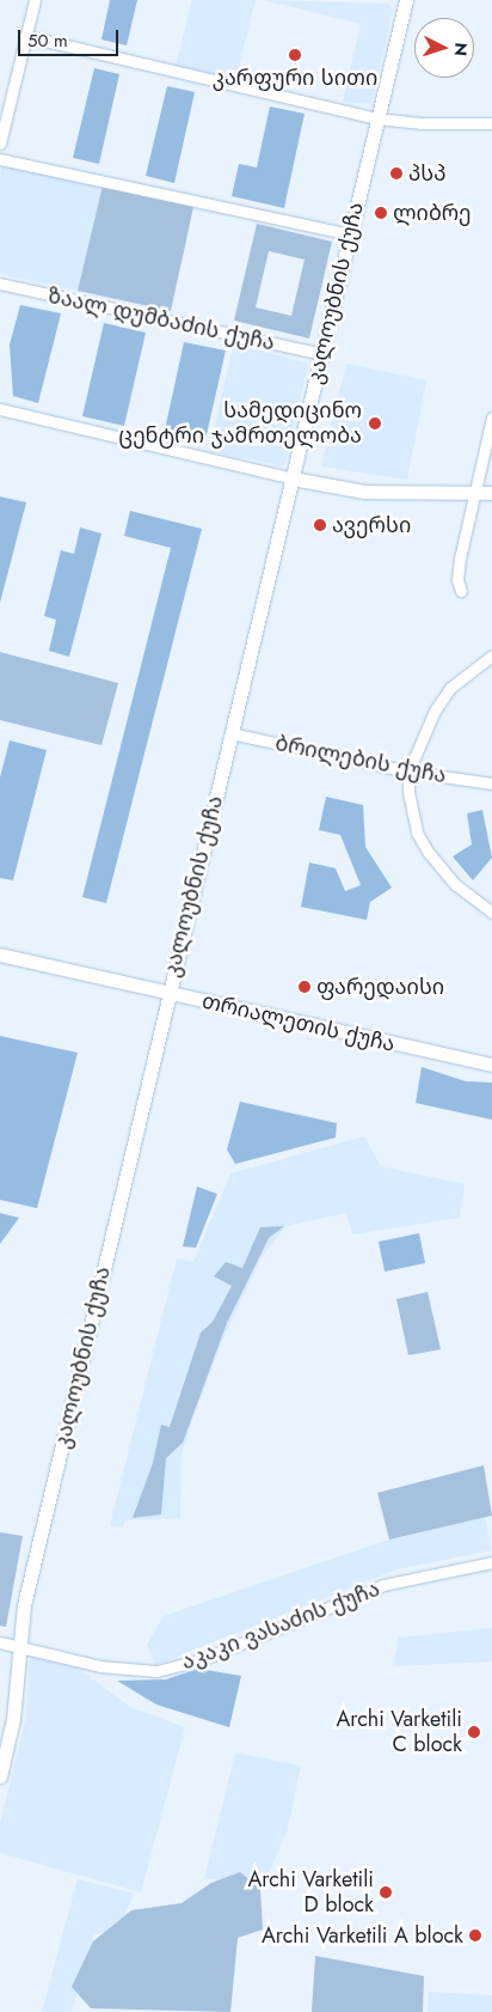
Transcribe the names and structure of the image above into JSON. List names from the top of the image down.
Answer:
{
  "streets": {
    "street": [
      "კალოუბნის ქუჩა",
      "ზაალ დუმბაძის ქუჩა",
      "ბრილების ქუჩა",
      "თრიალეთის ქუჩა",
      "აკაკი ვასაძის ქუჩა"
    ]
  },
  "crossings": [
    ["კალოუბნის ქუჩა", "ზაალ დუმბაძის ქუჩა"],
    ["კალოუბნის ქუჩა", "ბრილების ქუჩა"],
    ["კალოუბნის ქუჩა", "თრიალეთის ქუჩა"],
    ["კალოუბნის ქუჩა", "აკაკი ვასაძის ქუჩა"]
  ],
  "places": [
    "კარფური სითი",
    "პსპ",
    "ლიბრე",
    "სამედიცინო ცენტრი ჯამრთელობა",
    "ავერსი",
    "ფარედაისი",
    "Archi Varketili C block",
    "Archi Varketili D block",
    "Archi Varketili A block"
  ],
  "scale_bar": "50 m",
  "north": "right"
}
